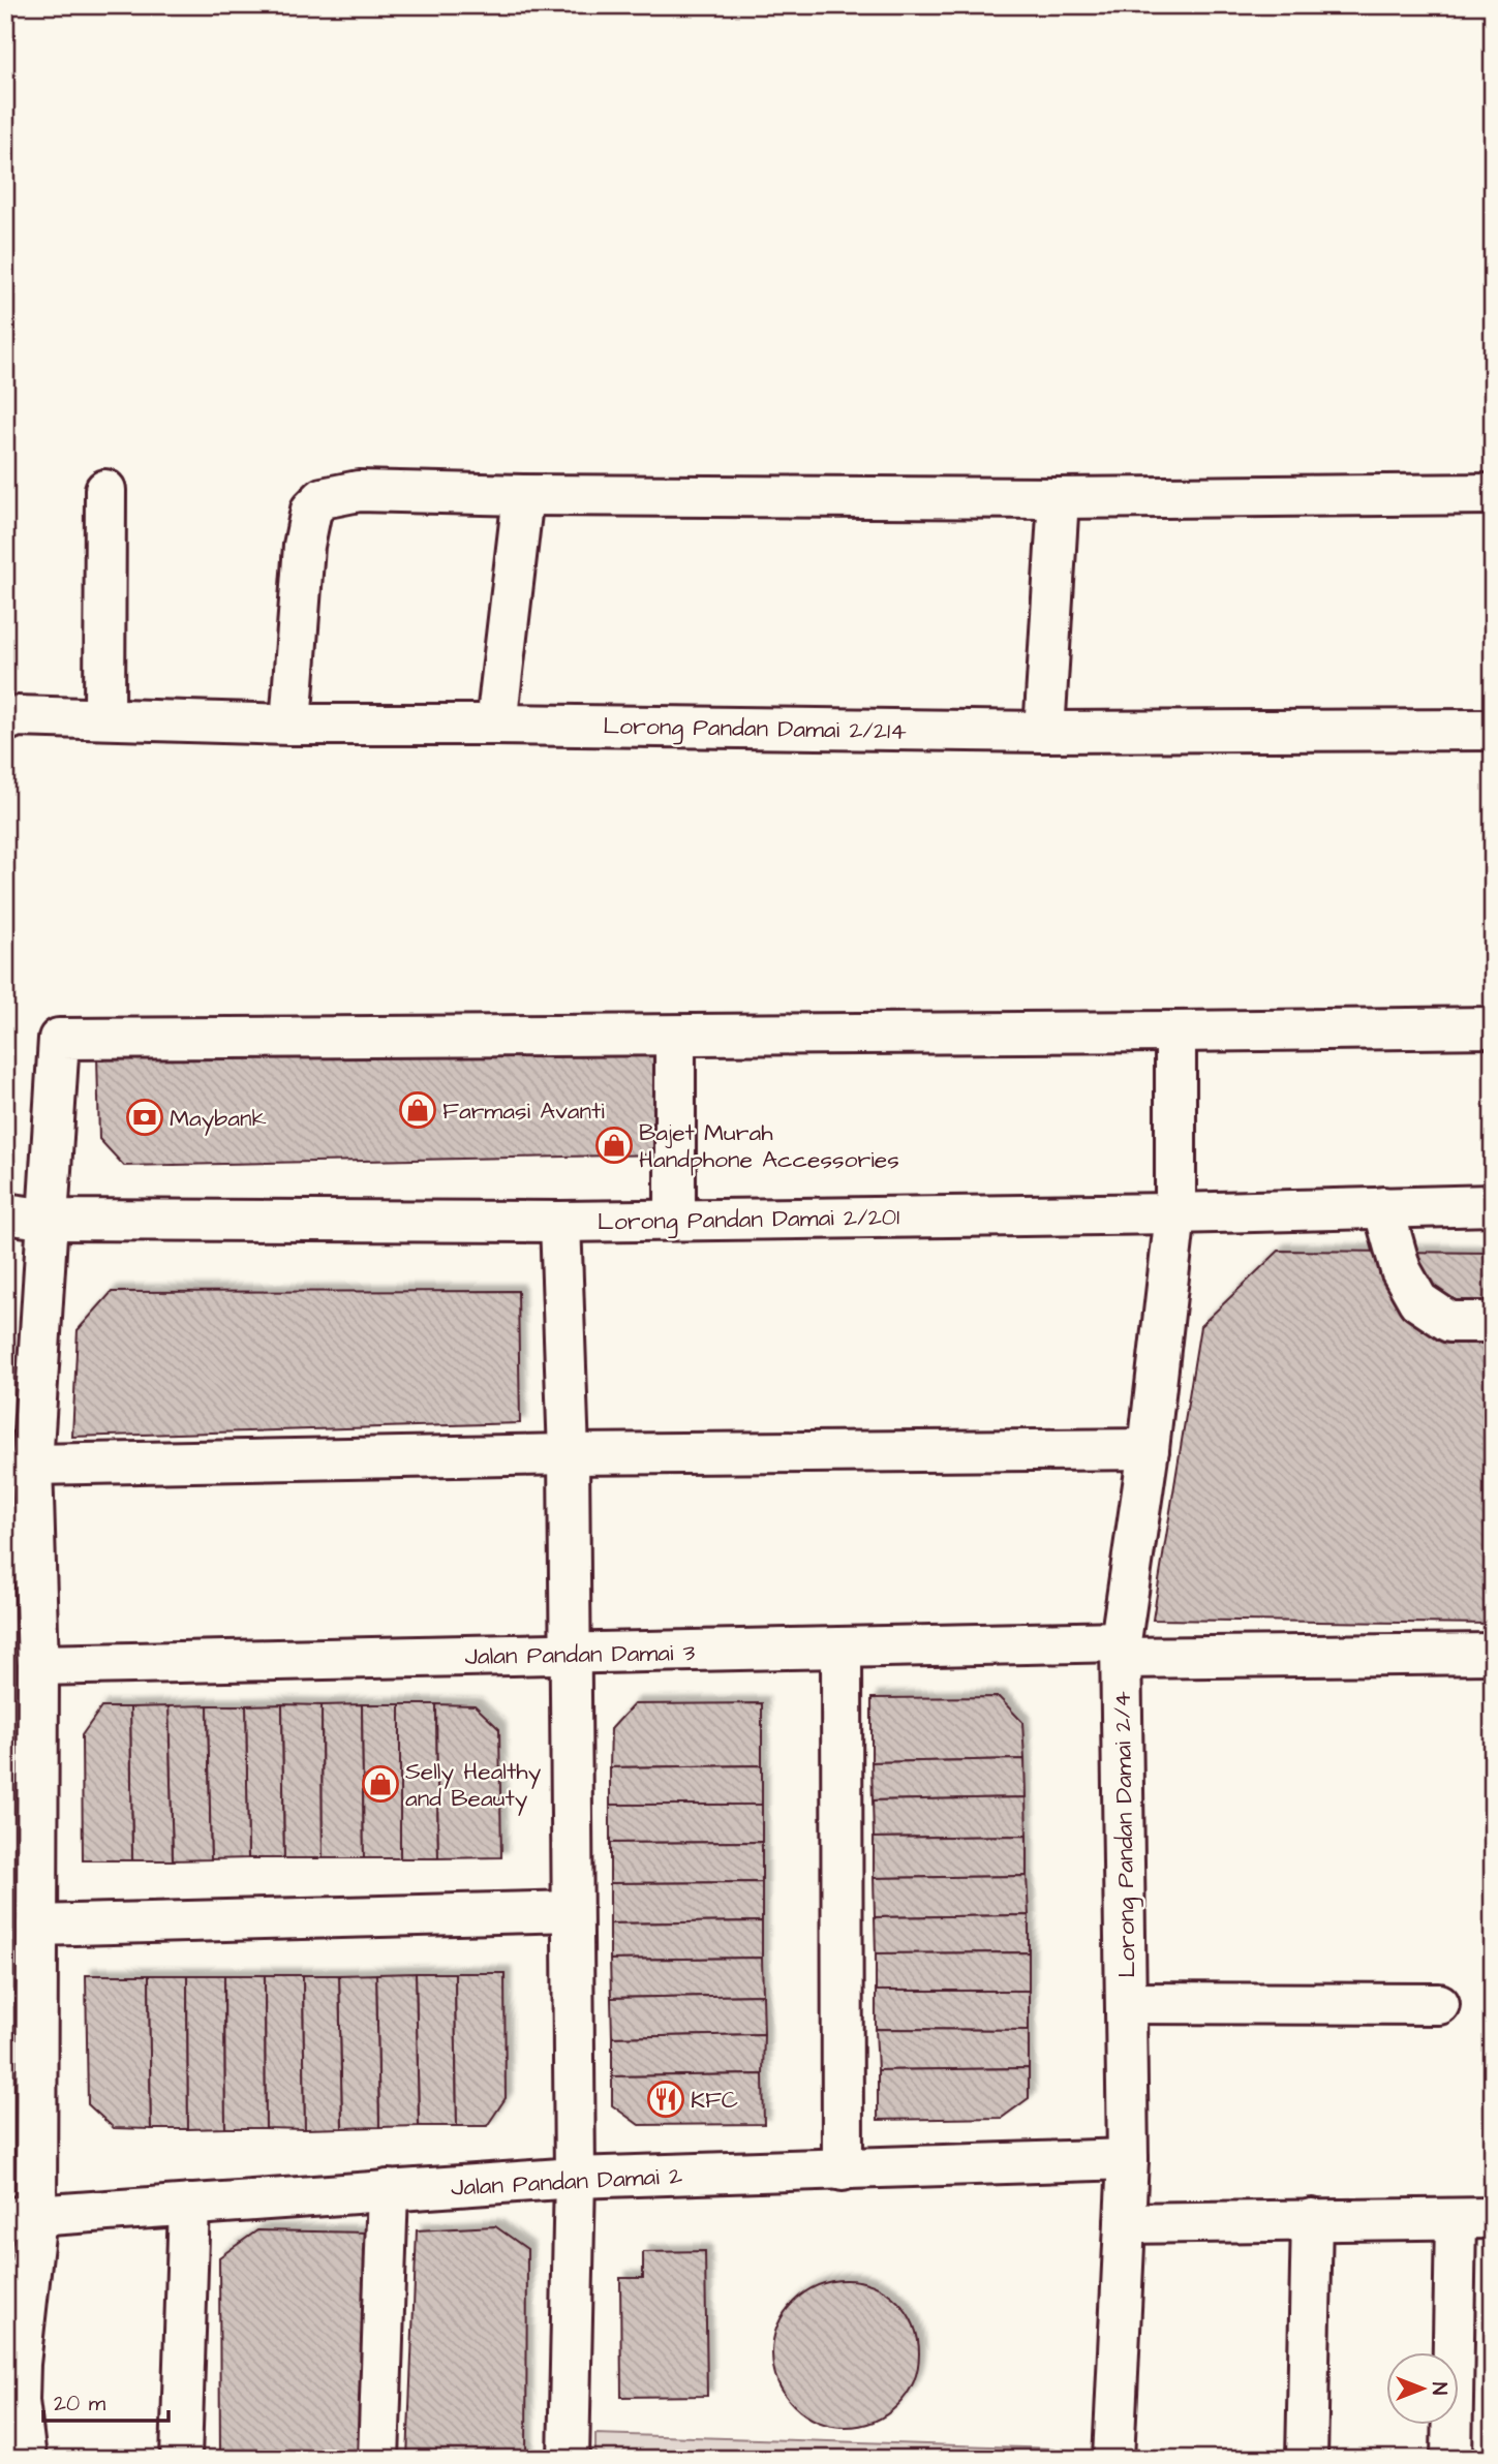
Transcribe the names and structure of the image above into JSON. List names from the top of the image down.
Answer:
{
  "streets": {
    "street": [
      "Lorong Pandan Damai 2/214",
      "Lorong Pandan Damai 2/201",
      "Jalan Pandan Damai 3",
      "Lorong Pandan Damai 2/4",
      "Jalan Pandan Damai 2"
    ]
  },
  "crossings": [
    ["Lorong Pandan Damai 2/201", "Lorong Pandan Damai 2/4"],
    ["Jalan Pandan Damai 3", "Lorong Pandan Damai 2/4"],
    ["Lorong Pandan Damai 2/4", "Jalan Pandan Damai 2"]
  ],
  "places": {
    "shop": ["Farmasi Avanti", "Bajet Murah Handphone Accessories", "Selly Healthy and Beauty"],
    "bank": ["Maybank"],
    "restaurant": ["KFC"]
  },
  "scale_bar": "20 m",
  "north": "right"
}
